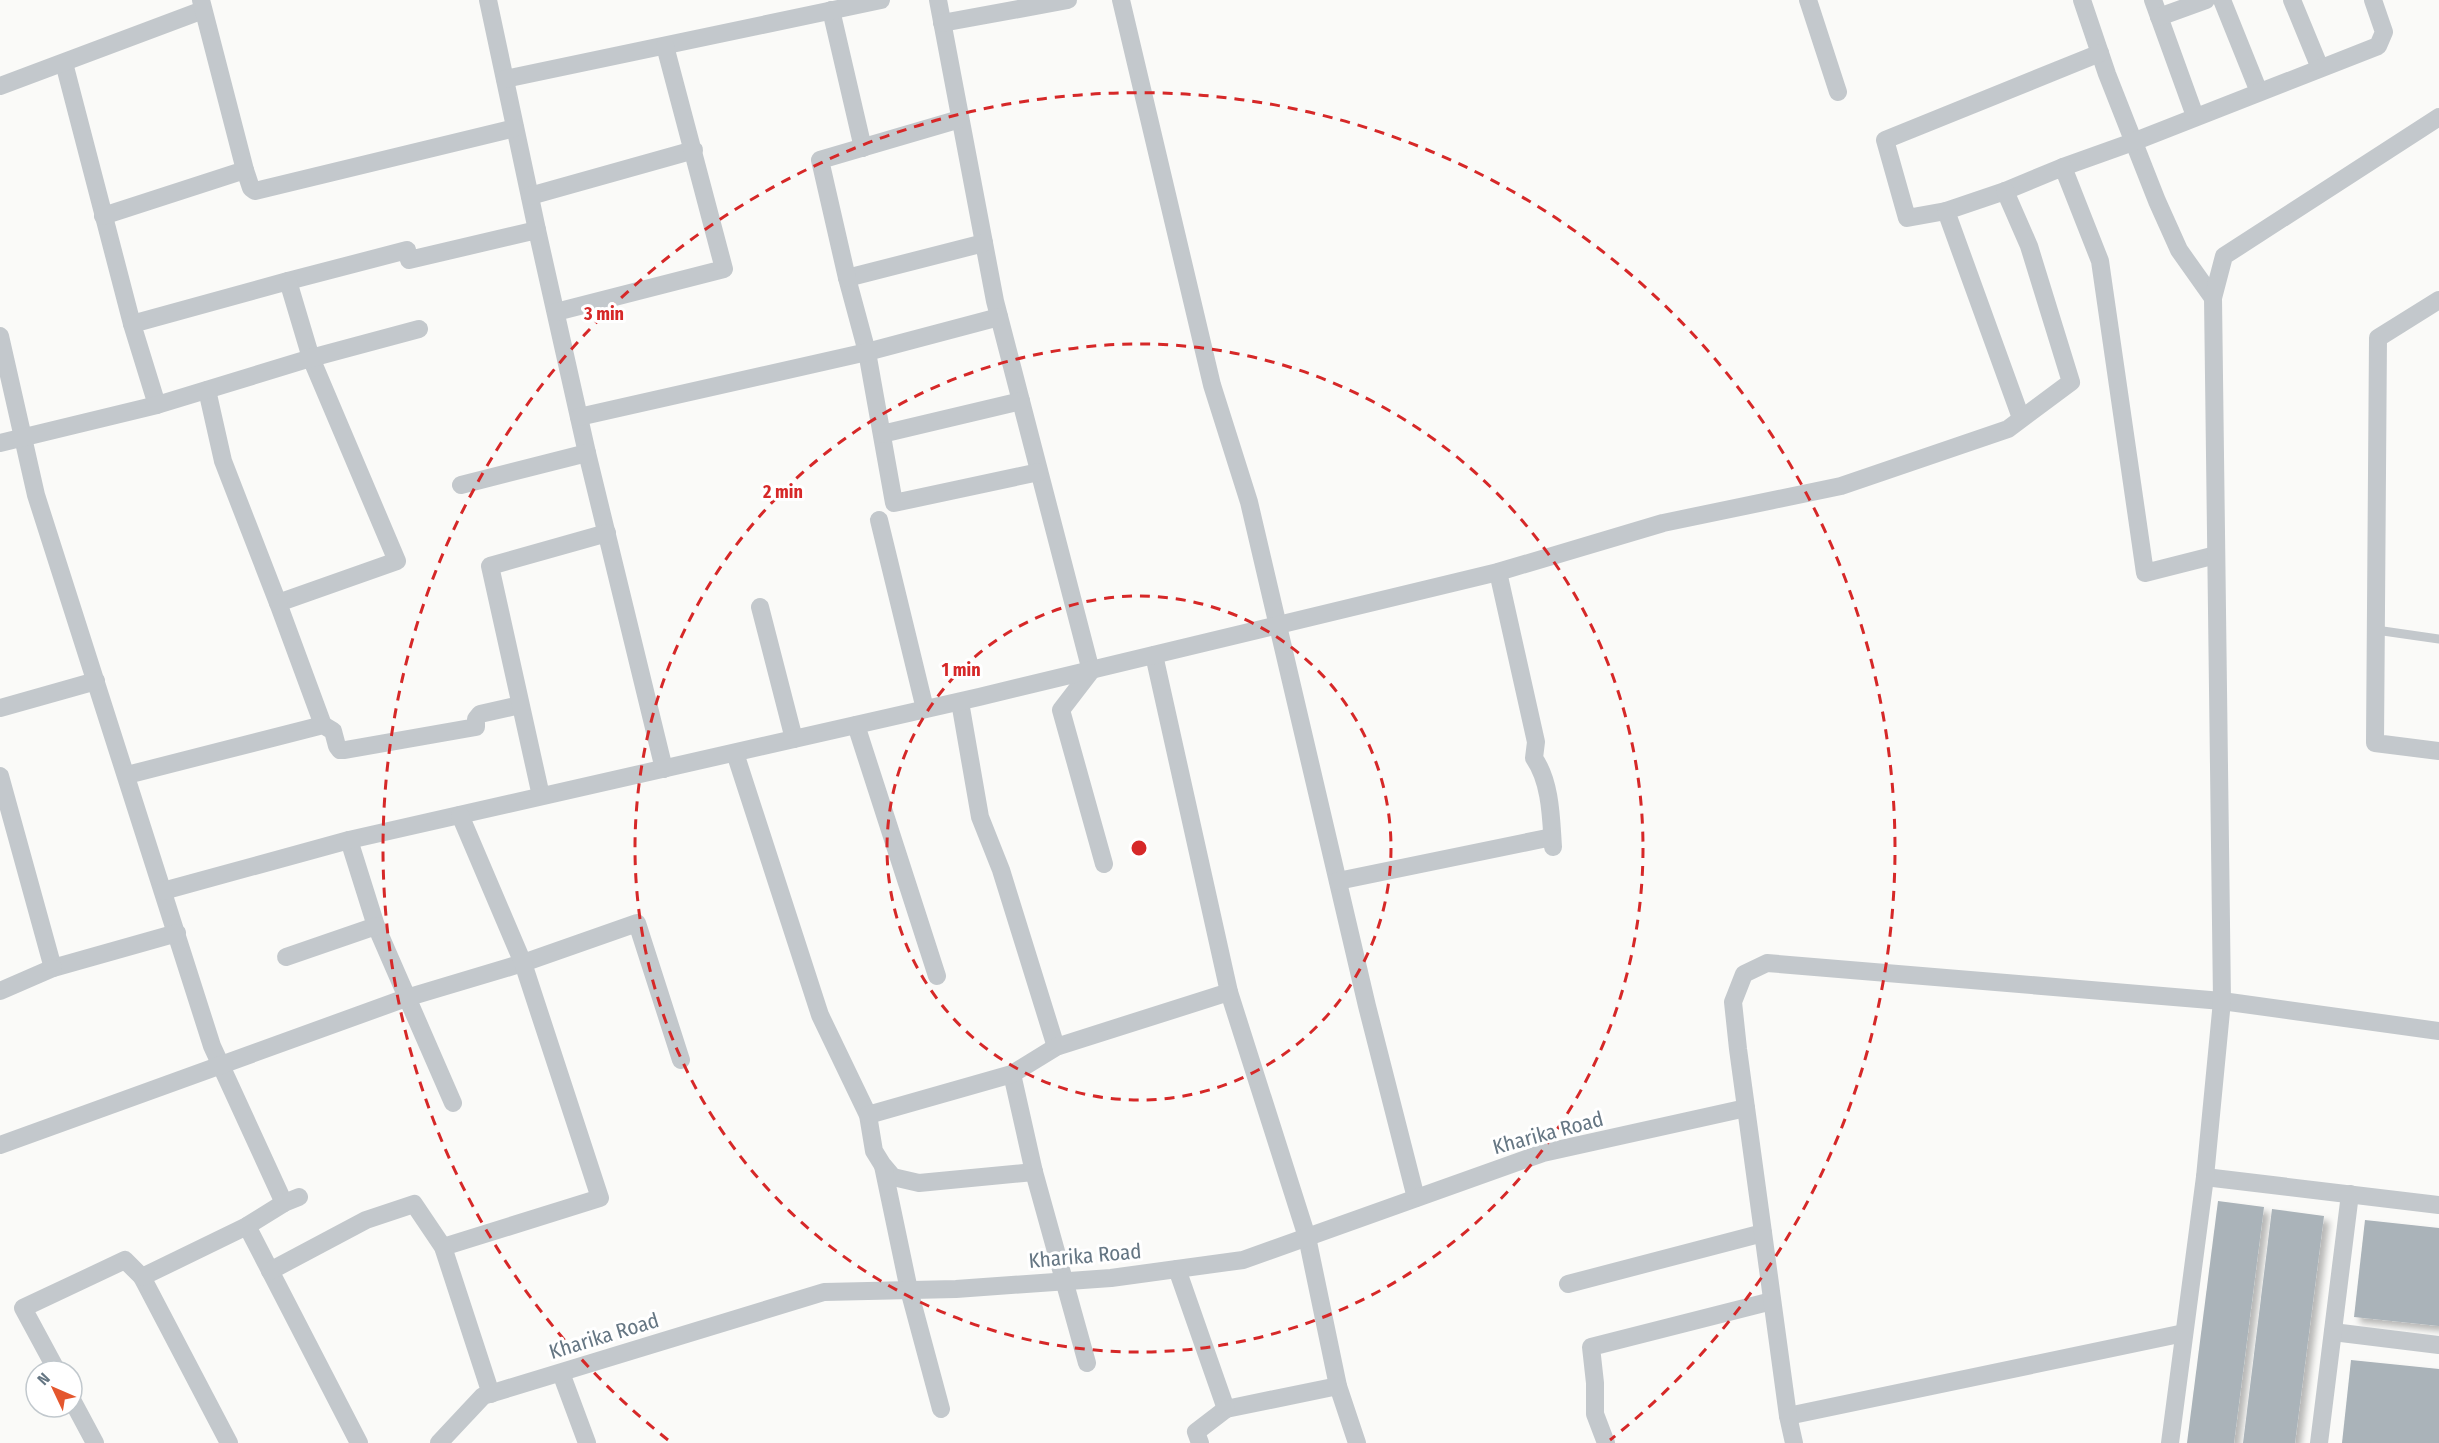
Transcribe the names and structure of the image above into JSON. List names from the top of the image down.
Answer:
{
  "streets": {
    "street": ["Kharika Road"]
  },
  "north": "top left",
  "rings": ["3 min", "2 min", "1 min"]
}
